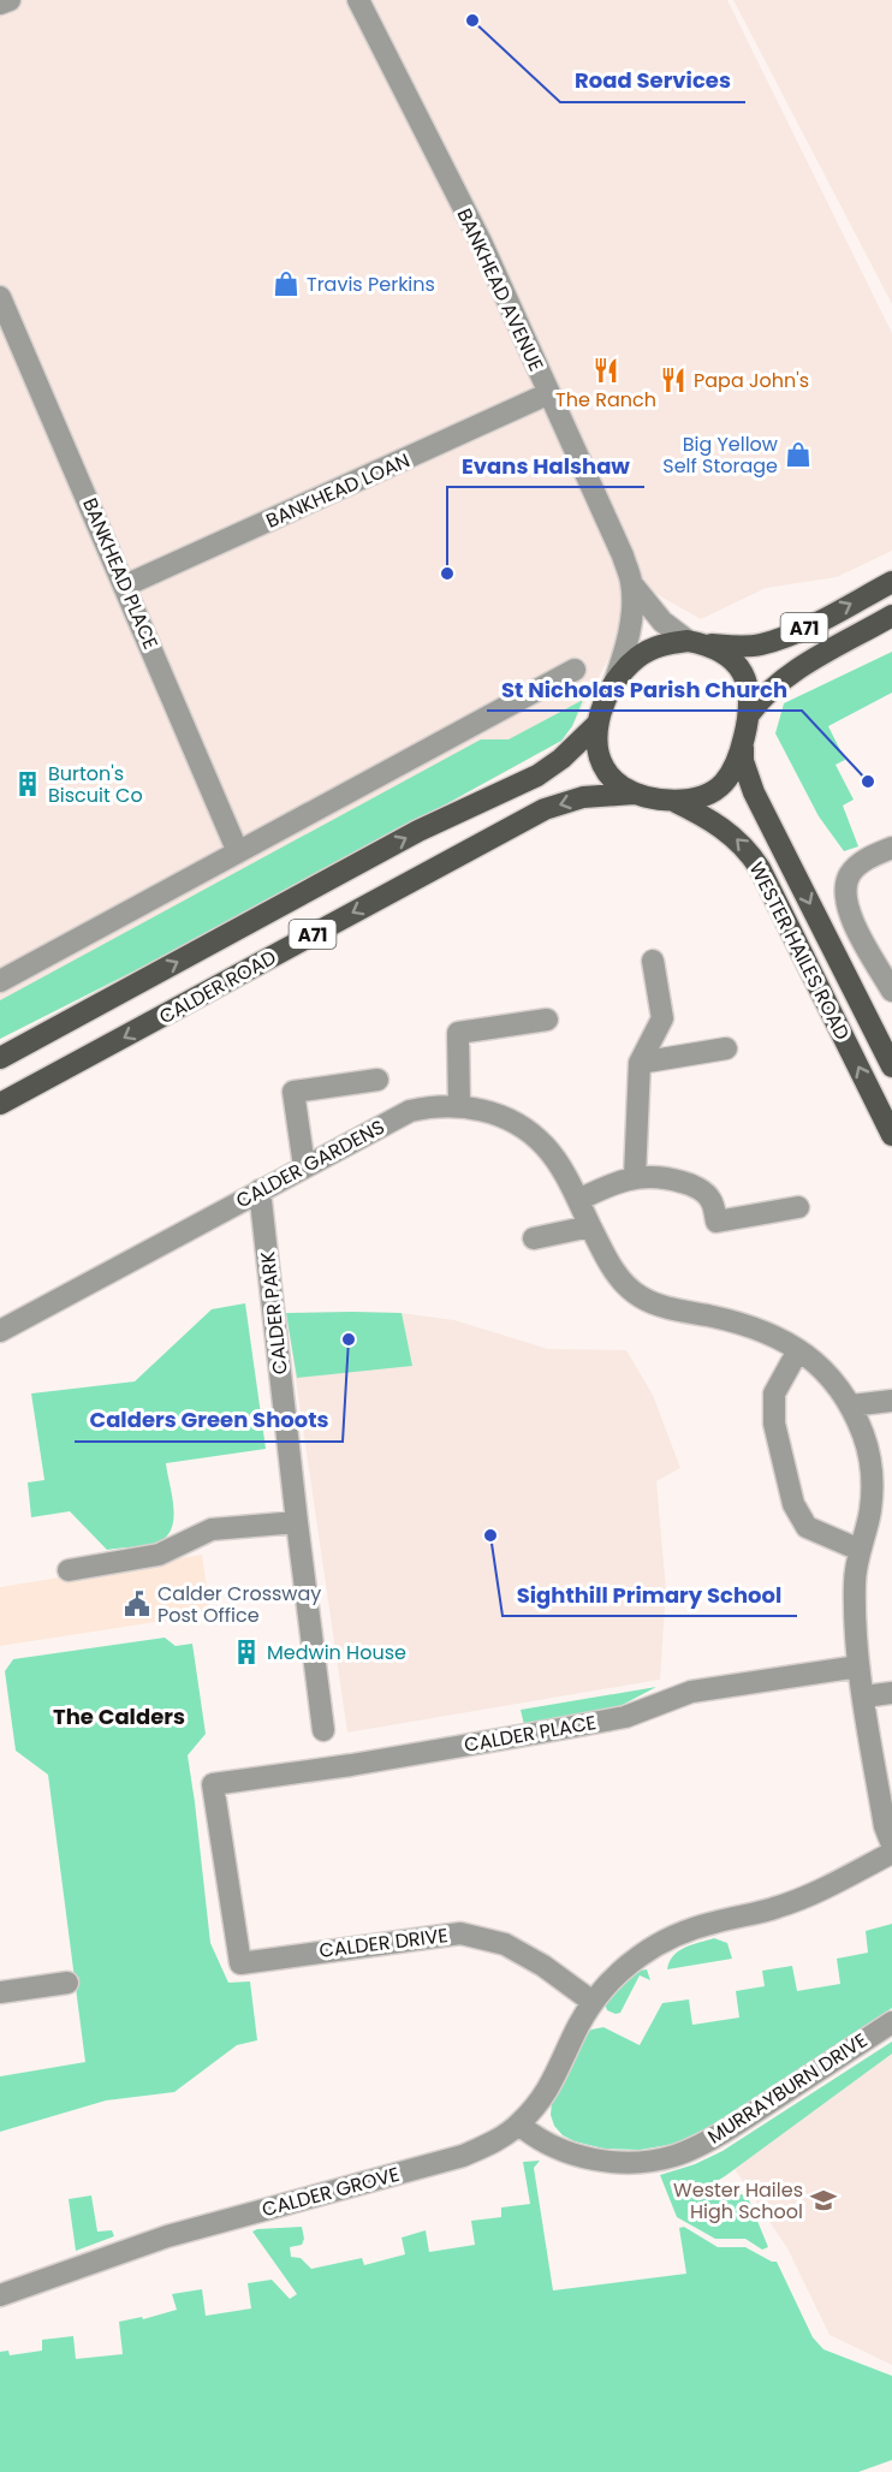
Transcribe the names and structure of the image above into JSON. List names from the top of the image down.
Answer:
{
  "streets": {
    "main road": ["A71", "WESTER HAILES ROAD", "CALDER ROAD"],
    "street": [
      "BANKHEAD AVENUE",
      "BANKHEAD LOAN",
      "BANKHEAD PLACE",
      "CALDER GARDENS",
      "CALDER PARK",
      "CALDER PLACE",
      "CALDER DRIVE",
      "MURRAYBURN DRIVE",
      "CALDER GROVE"
    ]
  },
  "crossings": [
    ["BANKHEAD AVENUE", "BANKHEAD LOAN"],
    ["BANKHEAD AVENUE", "A71"],
    ["BANKHEAD AVENUE", "WESTER HAILES ROAD"],
    ["BANKHEAD AVENUE", "CALDER ROAD"],
    ["BANKHEAD LOAN", "BANKHEAD PLACE"],
    ["A71", "WESTER HAILES ROAD"],
    ["A71", "CALDER ROAD"],
    ["WESTER HAILES ROAD", "CALDER ROAD"],
    ["CALDER GARDENS", "CALDER PARK"],
    ["CALDER GARDENS", "CALDER PLACE"],
    ["CALDER PLACE", "CALDER DRIVE"],
    ["CALDER DRIVE", "CALDER GROVE"],
    ["MURRAYBURN DRIVE", "CALDER GROVE"]
  ],
  "districts": ["The Calders"],
  "places": {
    "other": [
      "Road Services",
      "Evans Halshaw",
      "St Nicholas Parish Church",
      "Calders Green Shoots",
      "Sighthill Primary School"
    ],
    "shop": ["Travis Perkins", "Big Yellow Self Storage"],
    "restaurant": ["The Ranch", "Papa John's"],
    "building": ["Burton's Biscuit Co", "Medwin House"],
    "public building": ["Calder Crossway Post Office"],
    "school or university": ["Wester Hailes High School"]
  }
}
